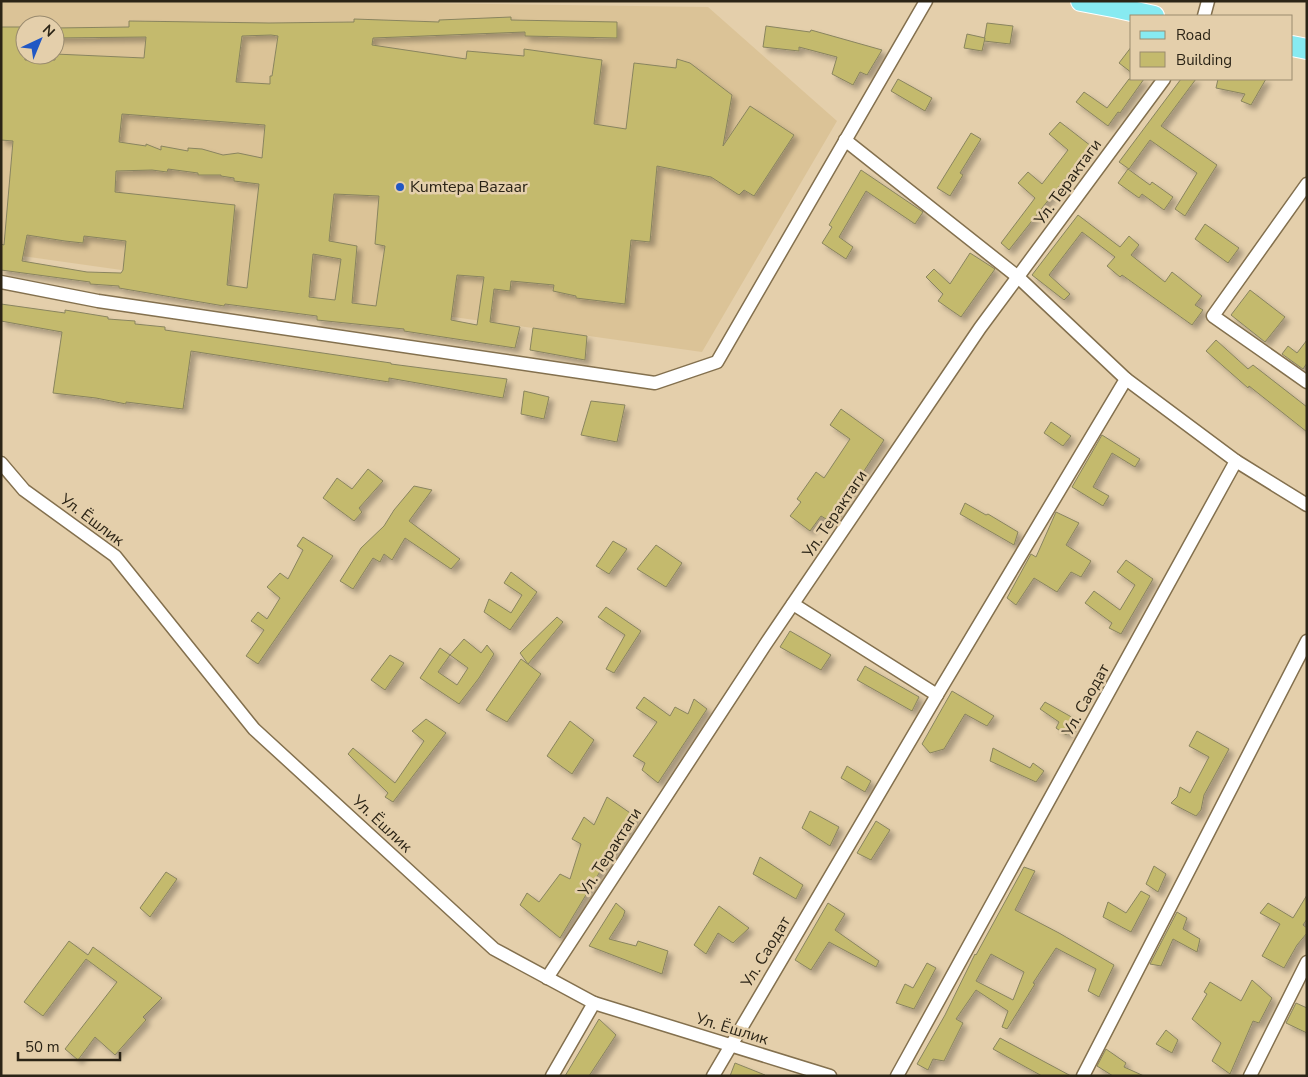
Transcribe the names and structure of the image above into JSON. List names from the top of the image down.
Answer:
{
  "streets": {
    "street": ["Ул. Терактаги", "Ул. Ёшлик", "Ул. Саодат"]
  },
  "crossings": [
    ["Ул. Терактаги", "Ул. Ёшлик"],
    ["Ул. Ёшлик", "Ул. Саодат"]
  ],
  "places": ["Kumtepa Bazaar"],
  "legend": ["Road", "Building"],
  "scale_bar": "50 m",
  "north": "top right"
}
